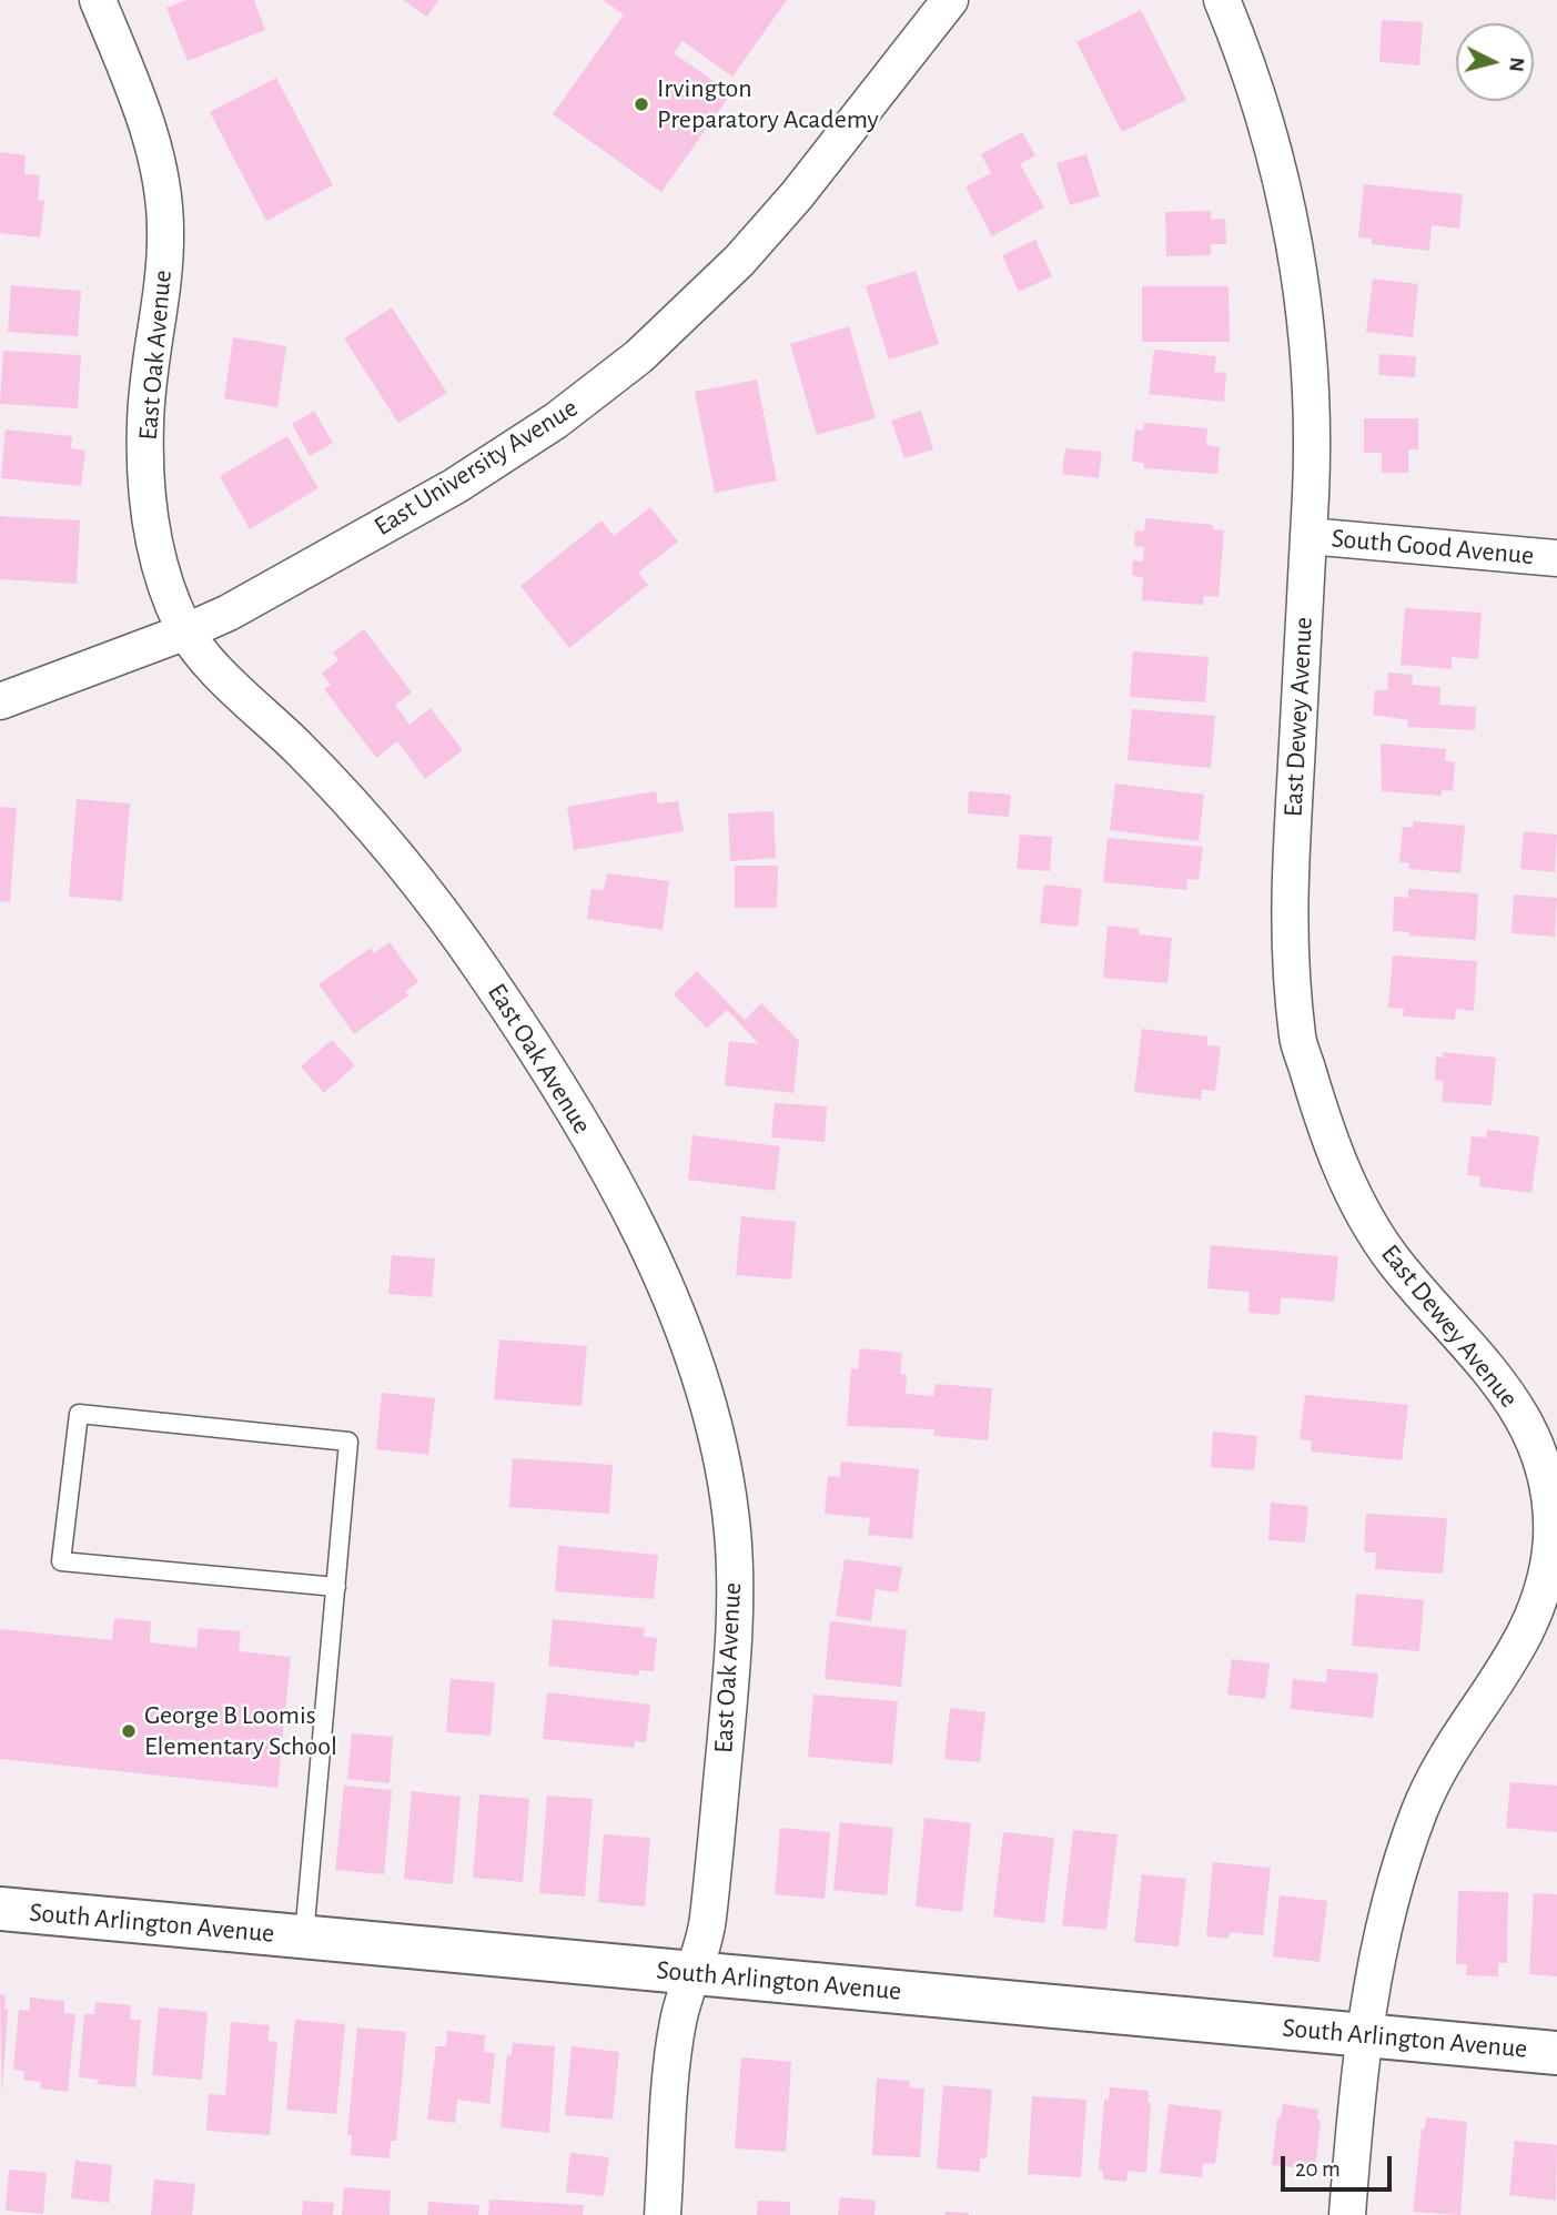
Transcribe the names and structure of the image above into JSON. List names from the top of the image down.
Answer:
{
  "streets": {
    "main road": ["South Arlington Avenue"],
    "street": [
      "East Oak Avenue",
      "East University Avenue",
      "South Good Avenue",
      "East Dewey Avenue"
    ]
  },
  "crossings": [
    ["East Oak Avenue", "East University Avenue"],
    ["East Oak Avenue", "South Arlington Avenue"],
    ["South Good Avenue", "East Dewey Avenue"],
    ["East Dewey Avenue", "South Arlington Avenue"]
  ],
  "places": ["Irvington Preparatory Academy", "George B Loomis Elementary School"],
  "scale_bar": "20 m",
  "north": "right"
}
